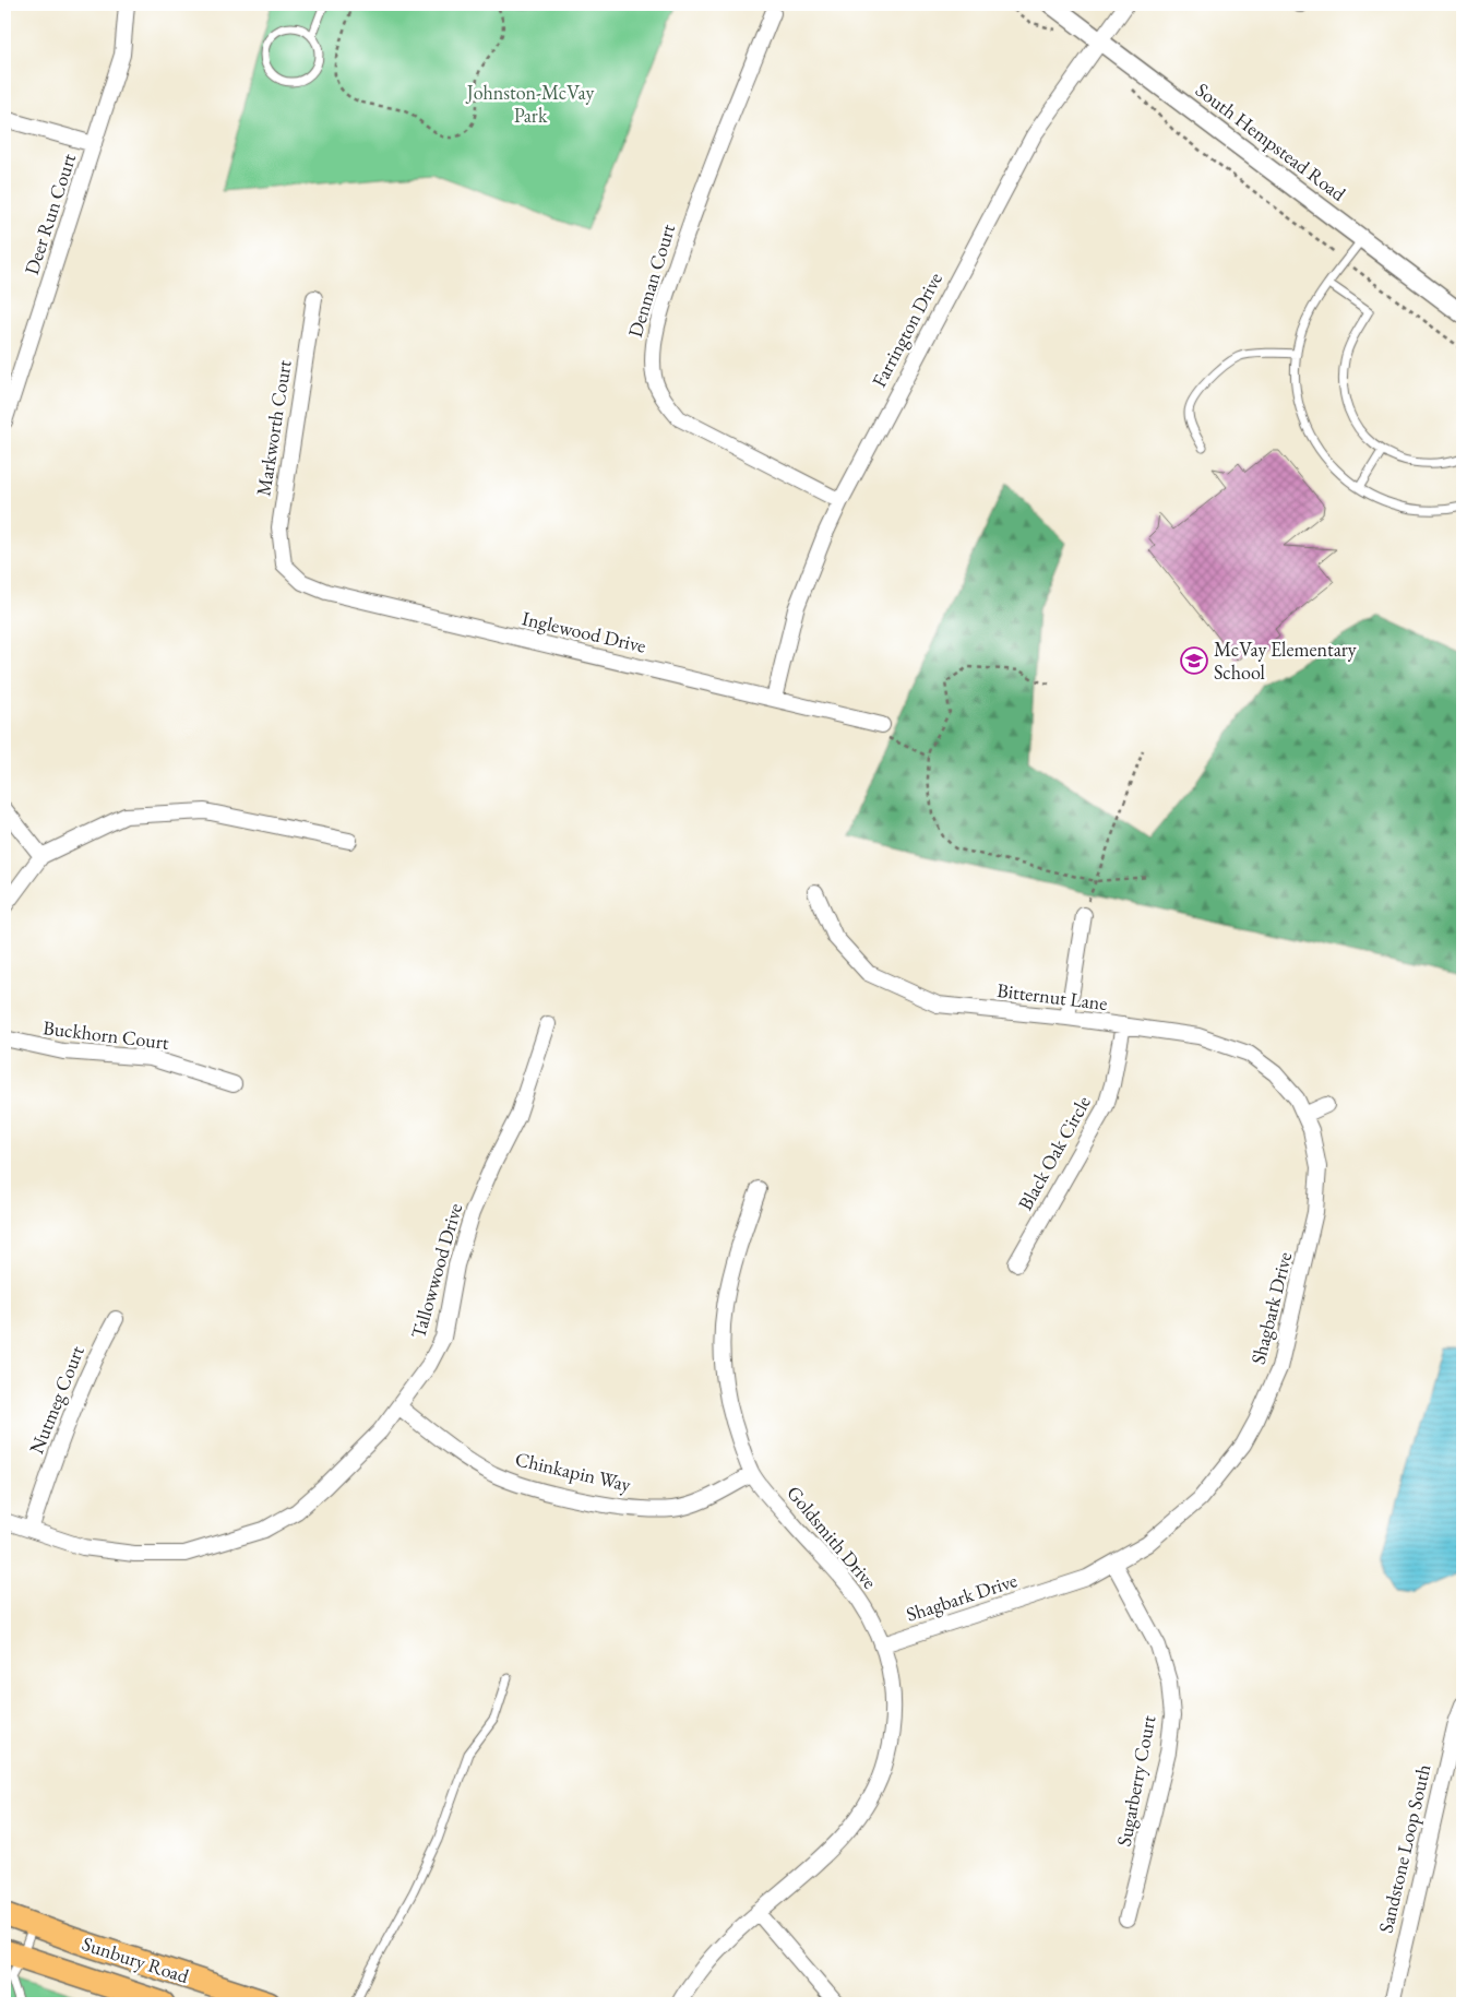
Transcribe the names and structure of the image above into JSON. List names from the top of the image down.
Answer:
{
  "streets": {
    "main road": ["Sunbury Road"],
    "street": [
      "South Hempstead Road",
      "Deer Run Court",
      "Denman Court",
      "Farrington Drive",
      "Markworth Court",
      "Inglewood Drive",
      "Bitternut Lane",
      "Buckhorn Court",
      "Black Oak Circle",
      "Tallowwood Drive",
      "Shagbark Drive",
      "Nutmeg Court",
      "Chinkapin Way",
      "Goldsmith Drive",
      "Sugarberry Court",
      "Sandstone Loop South"
    ]
  },
  "crossings": [
    ["South Hempstead Road", "Farrington Drive"],
    ["Denman Court", "Farrington Drive"],
    ["Farrington Drive", "Inglewood Drive"],
    ["Markworth Court", "Inglewood Drive"],
    ["Bitternut Lane", "Black Oak Circle"],
    ["Bitternut Lane", "Shagbark Drive"],
    ["Tallowwood Drive", "Nutmeg Court"],
    ["Tallowwood Drive", "Chinkapin Way"],
    ["Shagbark Drive", "Goldsmith Drive"],
    ["Shagbark Drive", "Sugarberry Court"],
    ["Chinkapin Way", "Goldsmith Drive"]
  ],
  "parks": ["Johnston-McVay Park"],
  "places": {
    "school or university": ["McVay Elementary School"]
  }
}
